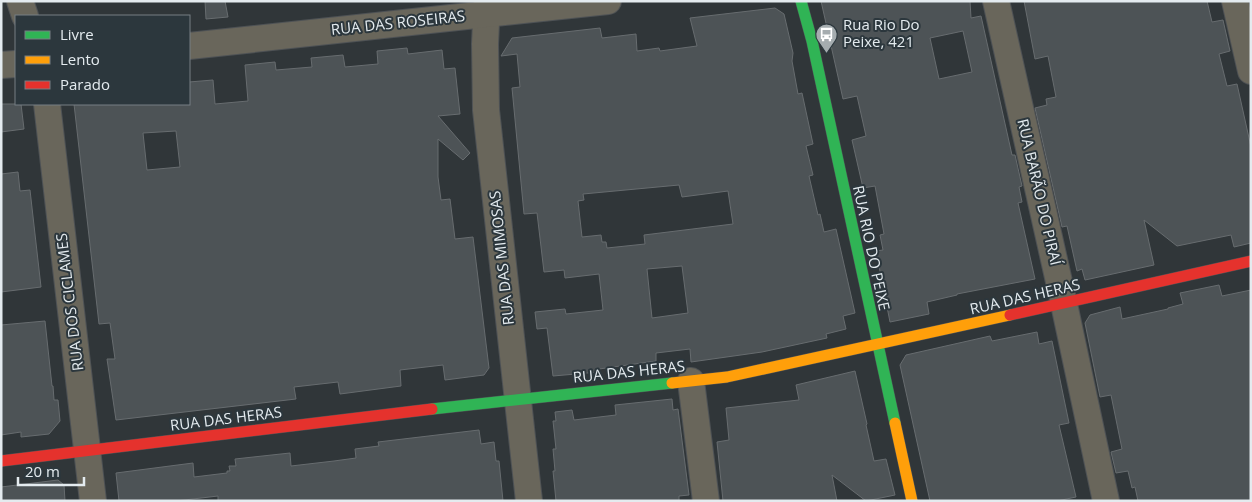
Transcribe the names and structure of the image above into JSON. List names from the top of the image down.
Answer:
{
  "streets": {
    "street": [
      "RUA DAS ROSEIRAS",
      "RUA BARÃO DO PIRAÍ",
      "RUA RIO DO PEIXE",
      "RUA DAS MIMOSAS",
      "RUA DAS HERAS",
      "RUA DOS CICLAMES"
    ]
  },
  "crossings": [
    ["RUA DAS ROSEIRAS", "RUA DAS MIMOSAS"],
    ["RUA BARÃO DO PIRAÍ", "RUA DAS HERAS"],
    ["RUA RIO DO PEIXE", "RUA DAS HERAS"],
    ["RUA DAS MIMOSAS", "RUA DAS HERAS"],
    ["RUA DAS HERAS", "RUA DOS CICLAMES"]
  ],
  "places": {
    "bus stop": ["Rua Rio Do Peixe, 421"]
  },
  "legend": ["Livre", "Lento", "Parado"],
  "scale_bar": "20 m"
}
